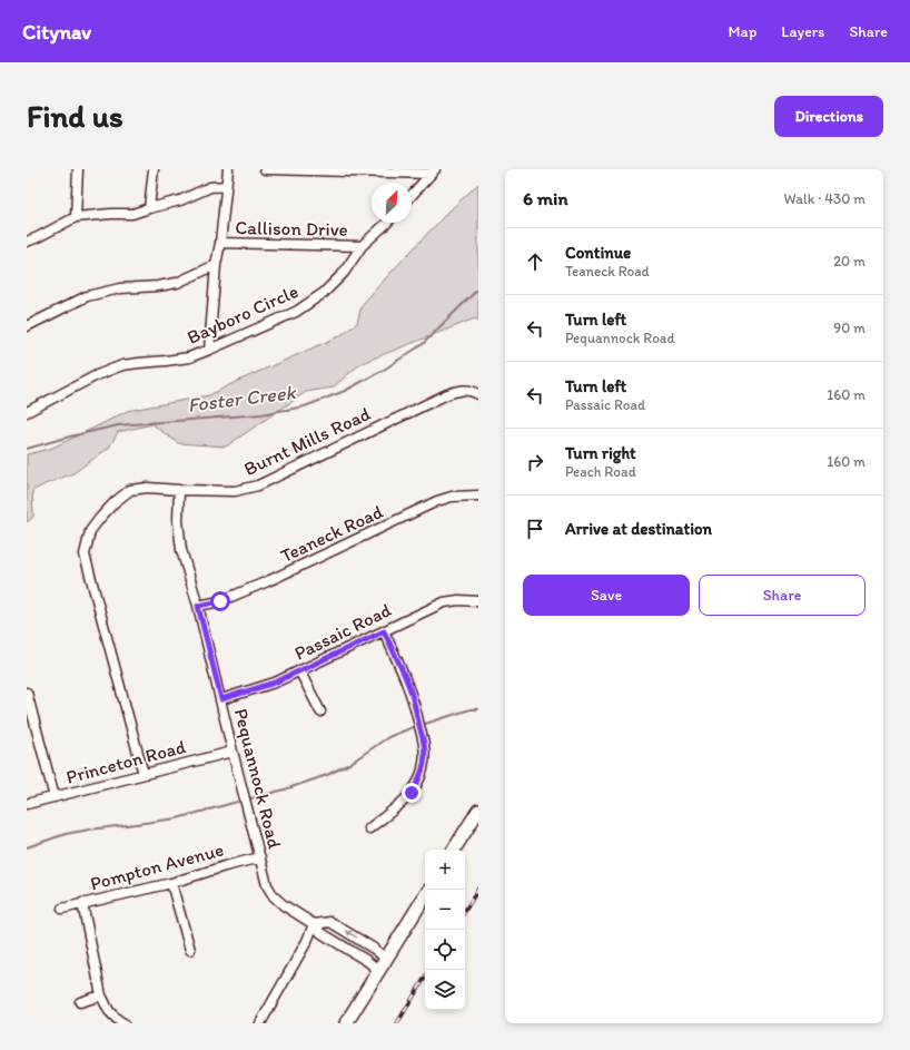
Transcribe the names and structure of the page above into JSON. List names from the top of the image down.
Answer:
{
  "streets": {
    "street": [
      "Callison Drive",
      "Bayboro Circle",
      "Burnt Mills Road",
      "Teaneck Road",
      "Passaic Road",
      "Princeton Road",
      "Pequannock Road",
      "Pompton Avenue"
    ]
  },
  "crossings": [
    ["Callison Drive", "Bayboro Circle"],
    ["Burnt Mills Road", "Princeton Road"],
    ["Burnt Mills Road", "Pequannock Road"],
    ["Teaneck Road", "Pequannock Road"],
    ["Passaic Road", "Pequannock Road"],
    ["Princeton Road", "Pequannock Road"],
    ["Pequannock Road", "Pompton Avenue"]
  ],
  "water": ["Foster Creek"],
  "north": "top right",
  "page": {
    "header": "Citynav",
    "nav": ["Map", "Layers", "Share"],
    "buttons": [
      "Directions",
      ["Save", "Share"]
    ],
    "title": "Find us",
    "heading": ["6 min", "Walk · 430 m"],
    "list": [
      ["Continue", "Teaneck Road", "20 m"],
      ["Turn left", "Pequannock Road", "90 m"],
      ["Turn left", "Passaic Road", "160 m"],
      ["Turn right", "Peach Road", "160 m"],
      "Arrive at destination"
    ],
    "map_buttons": ["+", "−"]
  }
}
